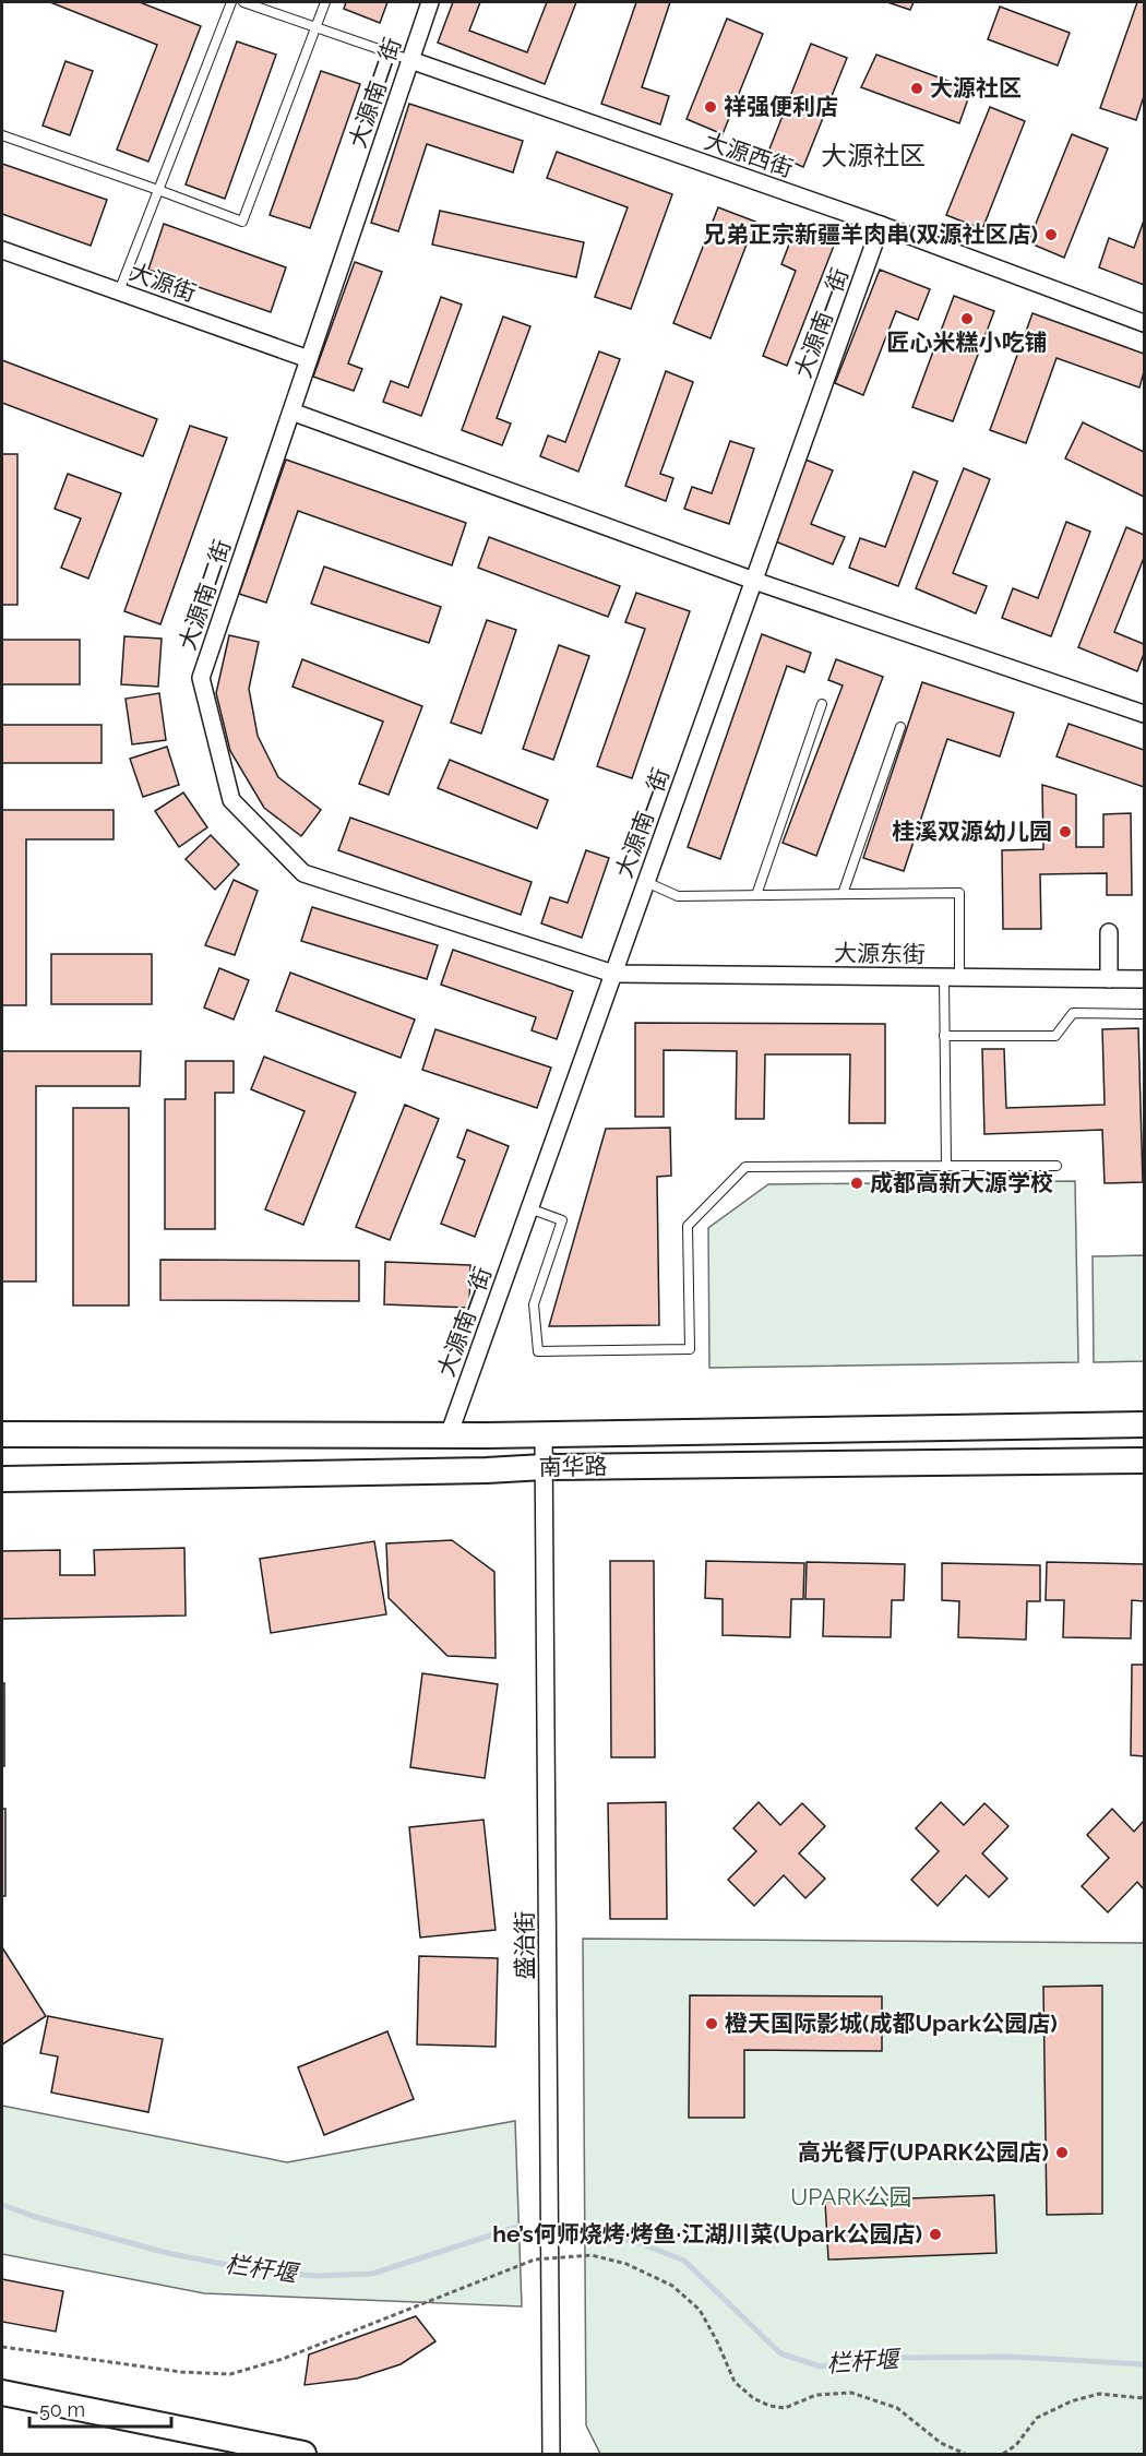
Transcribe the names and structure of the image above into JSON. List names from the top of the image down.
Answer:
{
  "streets": {
    "main road": ["南华路"],
    "street": [
      "大源南二街",
      "大源西街",
      "大源街",
      "大源南一街",
      "大源东街",
      "盛治街"
    ]
  },
  "crossings": [
    ["大源南二街", "大源西街"],
    ["大源南二街", "大源街"],
    ["大源南二街", "大源南一街"],
    ["大源南二街", "大源东街"],
    ["大源西街", "大源南一街"],
    ["大源南一街", "大源东街"],
    ["大源南一街", "南华路"],
    ["南华路", "盛治街"]
  ],
  "districts": ["大源社区"],
  "water": ["栏杆堰"],
  "parks": ["UPARK公园"],
  "places": [
    "大源社区",
    "祥强便利店",
    "兄弟正宗新疆羊肉串(双源社区店)",
    "匠心米糕小吃铺",
    "桂溪双源幼儿园",
    "成都高新大源学校",
    "橙天国际影城(成都Upark公园店)",
    "高光餐厅(UPARK公园店)",
    "he’s何师烧烤·烤鱼·江湖川菜(Upark公园店)"
  ],
  "scale_bar": "50 m"
}
